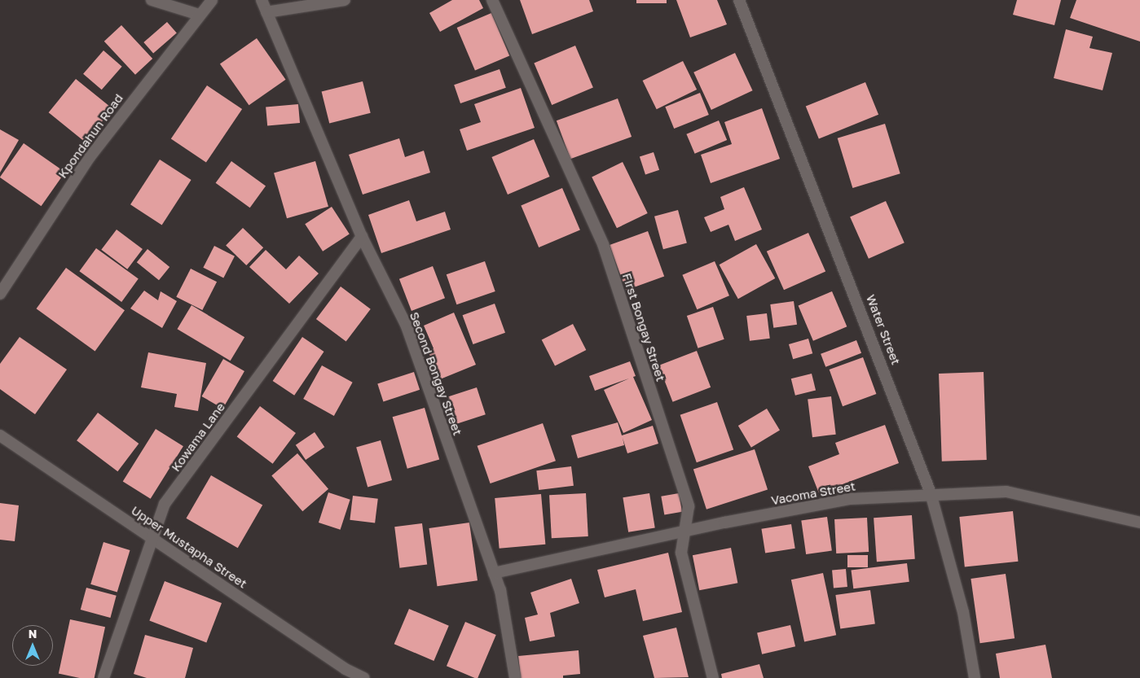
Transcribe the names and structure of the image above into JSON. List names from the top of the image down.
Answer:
{
  "streets": {
    "street": [
      "Kpondahun Road",
      "First Bongay Street",
      "Water Street",
      "Second Bongay Street",
      "Kowama Lane",
      "Vacoma Street",
      "Upper Mustapha Street"
    ]
  },
  "crossings": [
    ["First Bongay Street", "Vacoma Street"],
    ["Water Street", "Vacoma Street"],
    ["Second Bongay Street", "Kowama Lane"],
    ["Second Bongay Street", "Vacoma Street"],
    ["Kowama Lane", "Upper Mustapha Street"]
  ],
  "north": "top"
}
